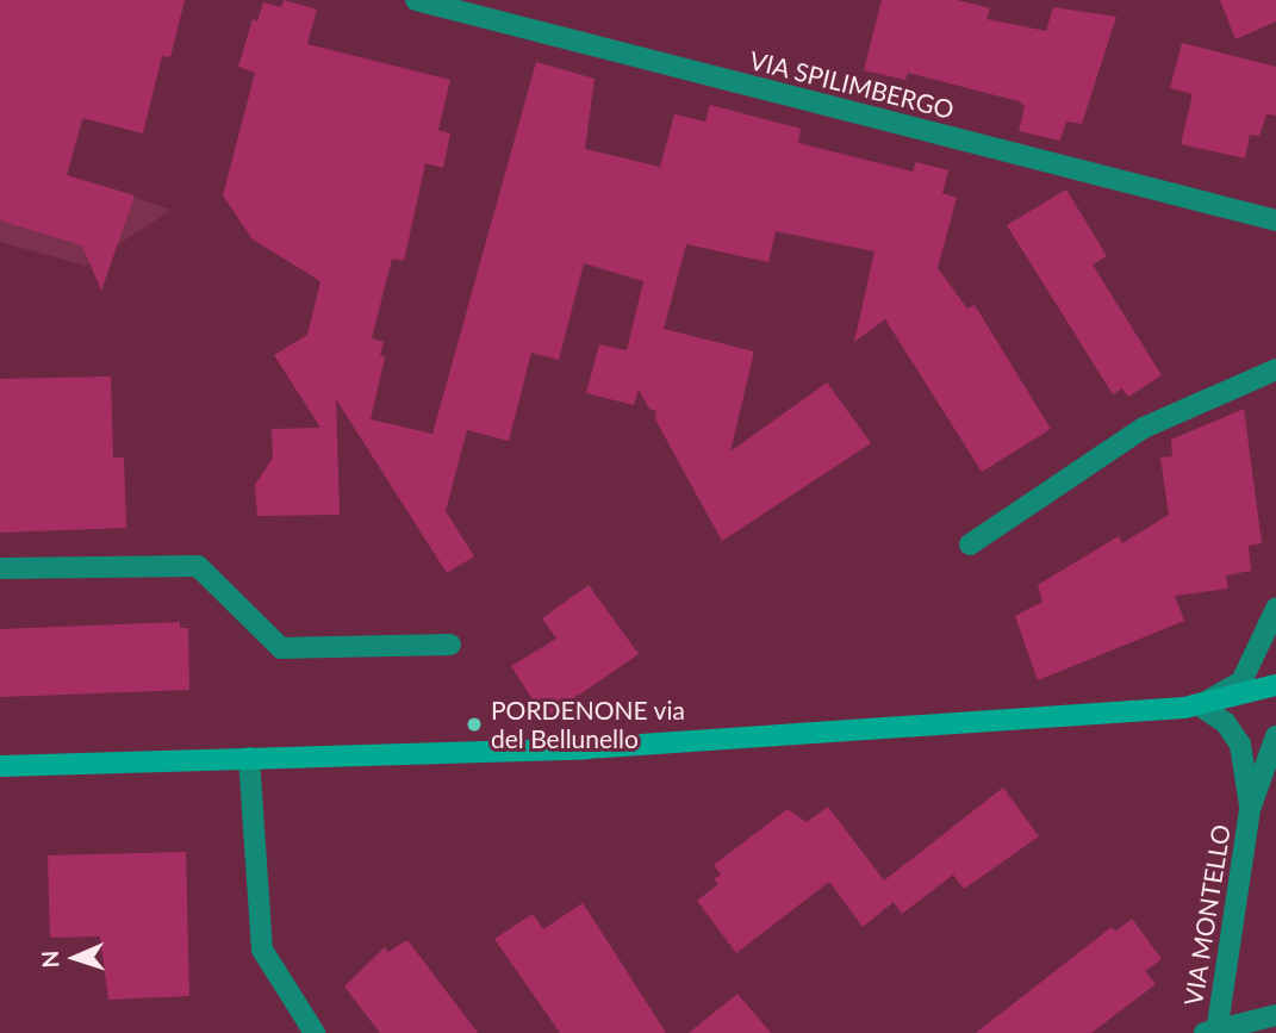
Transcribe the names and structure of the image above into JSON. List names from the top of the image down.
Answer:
{
  "streets": {
    "street": ["VIA SPILIMBERGO", "VIA MONTELLO"]
  },
  "places": ["PORDENONE via del Bellunello"],
  "north": "left"
}
